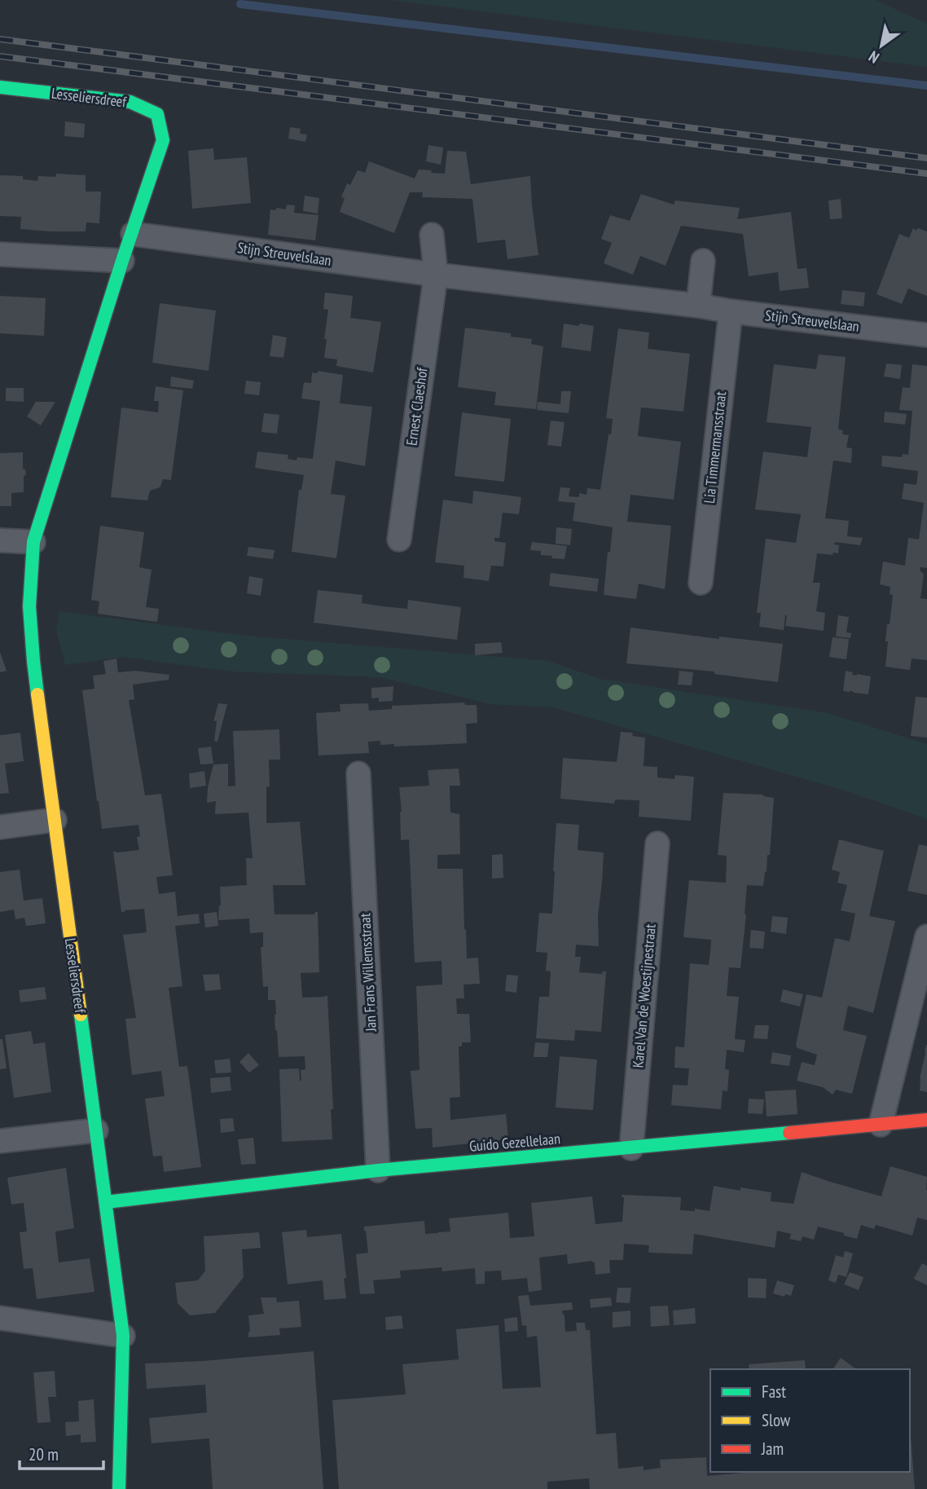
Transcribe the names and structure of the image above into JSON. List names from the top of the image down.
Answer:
{
  "streets": {
    "street": [
      "Lesseliersdreef",
      "Stijn Streuvelslaan",
      "Ernest Claeshof",
      "Lia Timmermansstraat",
      "Jan Frans Willemsstraat",
      "Karel Van de Woestijnestraat",
      "Guido Gezellelaan"
    ]
  },
  "crossings": [
    ["Lesseliersdreef", "Stijn Streuvelslaan"],
    ["Lesseliersdreef", "Guido Gezellelaan"],
    ["Stijn Streuvelslaan", "Ernest Claeshof"],
    ["Stijn Streuvelslaan", "Lia Timmermansstraat"],
    ["Jan Frans Willemsstraat", "Guido Gezellelaan"],
    ["Karel Van de Woestijnestraat", "Guido Gezellelaan"]
  ],
  "legend": ["Fast", "Slow", "Jam"],
  "scale_bar": "20 m",
  "north": "bottom left"
}
